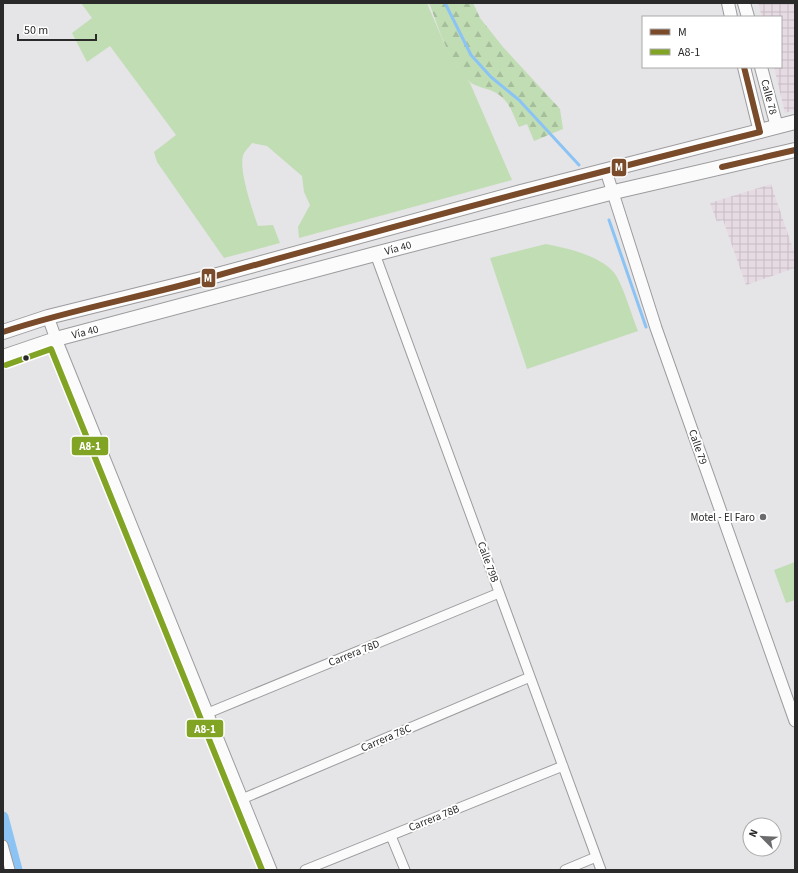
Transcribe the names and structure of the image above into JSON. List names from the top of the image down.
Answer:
{
  "streets": {
    "highway": ["Vía 40"],
    "main road": ["Calle 78"],
    "street": [
      "Calle 79",
      "Calle 79B",
      "Carrera 78D",
      "Carrera 78C",
      "Carrera 78B"
    ]
  },
  "crossings": [
    ["Calle 78", "Vía 40"],
    ["Vía 40", "Calle 79"],
    ["Vía 40", "Calle 79B"],
    ["Calle 79B", "Carrera 78D"],
    ["Calle 79B", "Carrera 78C"],
    ["Calle 79B", "Carrera 78B"]
  ],
  "places": ["Motel - El Faro"],
  "lines": ["transit line M", "transit line A8-1"],
  "legend": ["M", "A8-1"],
  "scale_bar": "50 m",
  "north": "top left"
}
